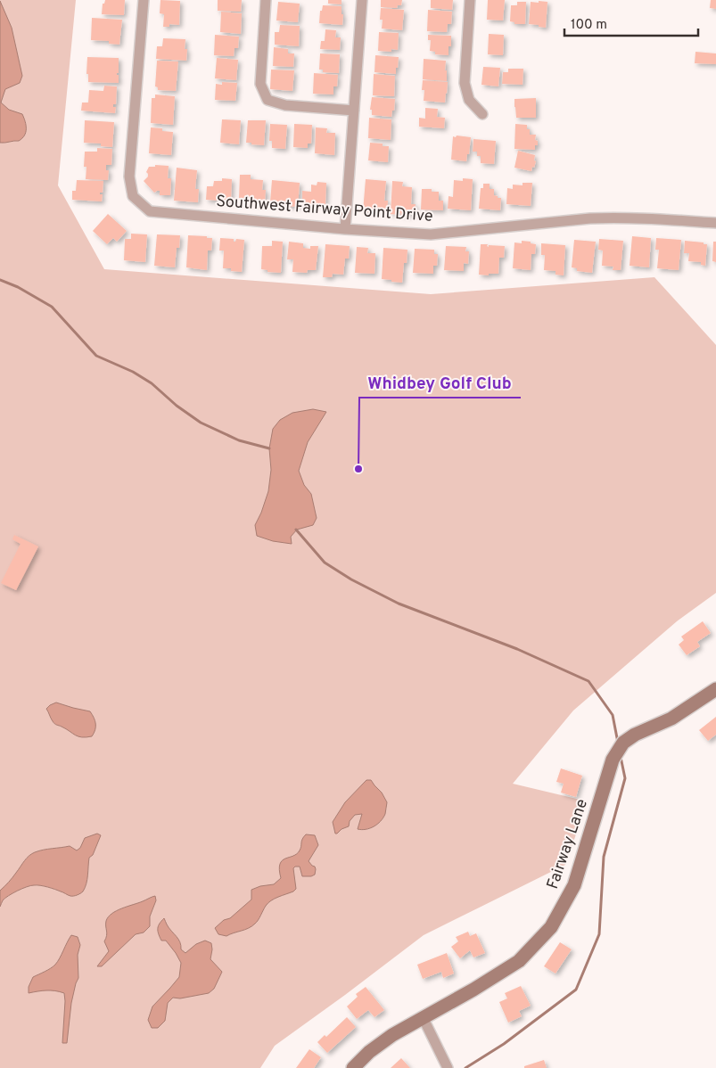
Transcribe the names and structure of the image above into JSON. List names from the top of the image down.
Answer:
{
  "streets": {
    "street": ["Southwest Fairway Point Drive", "Fairway Lane"]
  },
  "places": ["Whidbey Golf Club"],
  "scale_bar": "100 m"
}
